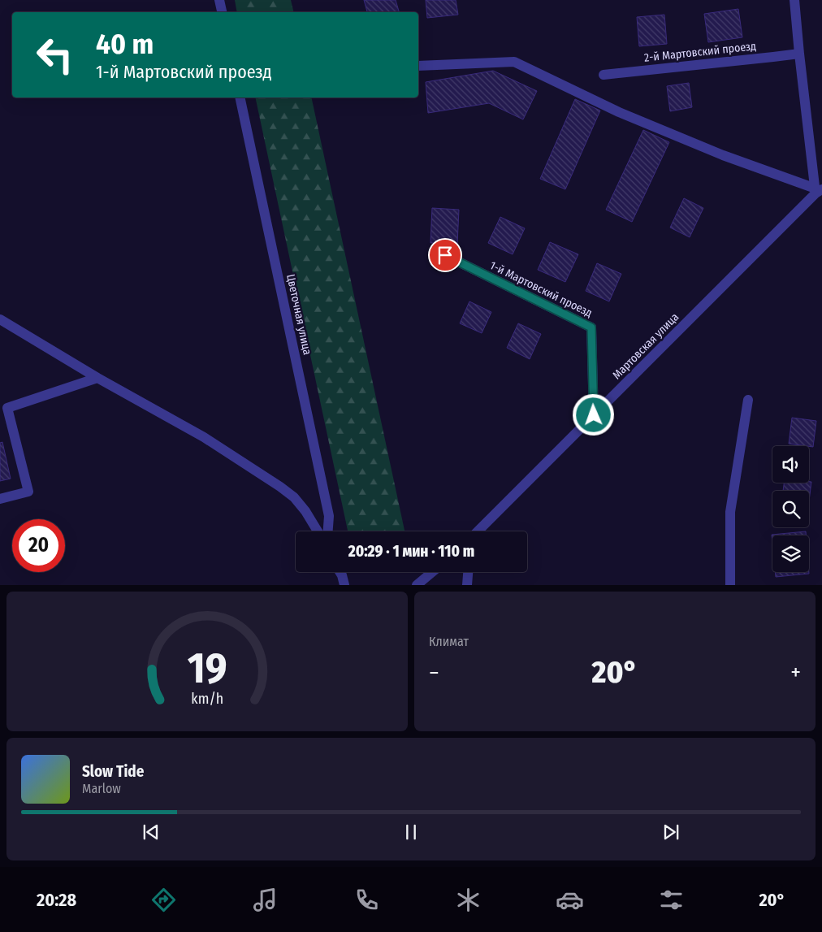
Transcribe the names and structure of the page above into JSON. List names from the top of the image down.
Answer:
{
  "streets": {
    "street": [
      "2-й Мартовский проезд",
      "1-й Мартовский проезд",
      "Цветочная улица",
      "Мартовская улица"
    ]
  },
  "crossings": [
    ["1-й Мартовский проезд", "Мартовская улица"]
  ],
  "page": {
    "turn": ["40 m", "1-й Мартовский проезд"],
    "limit": "20",
    "trip": "20:29 · 1 мин · 110 m",
    "tile": "Климат",
    "heat": ["−", "20°", "+"],
    "song": ["Slow Tide", "Marlow"],
    "tabs": ["20:28", "20°"],
    "gauge": ["19", "km/h"]
  }
}
